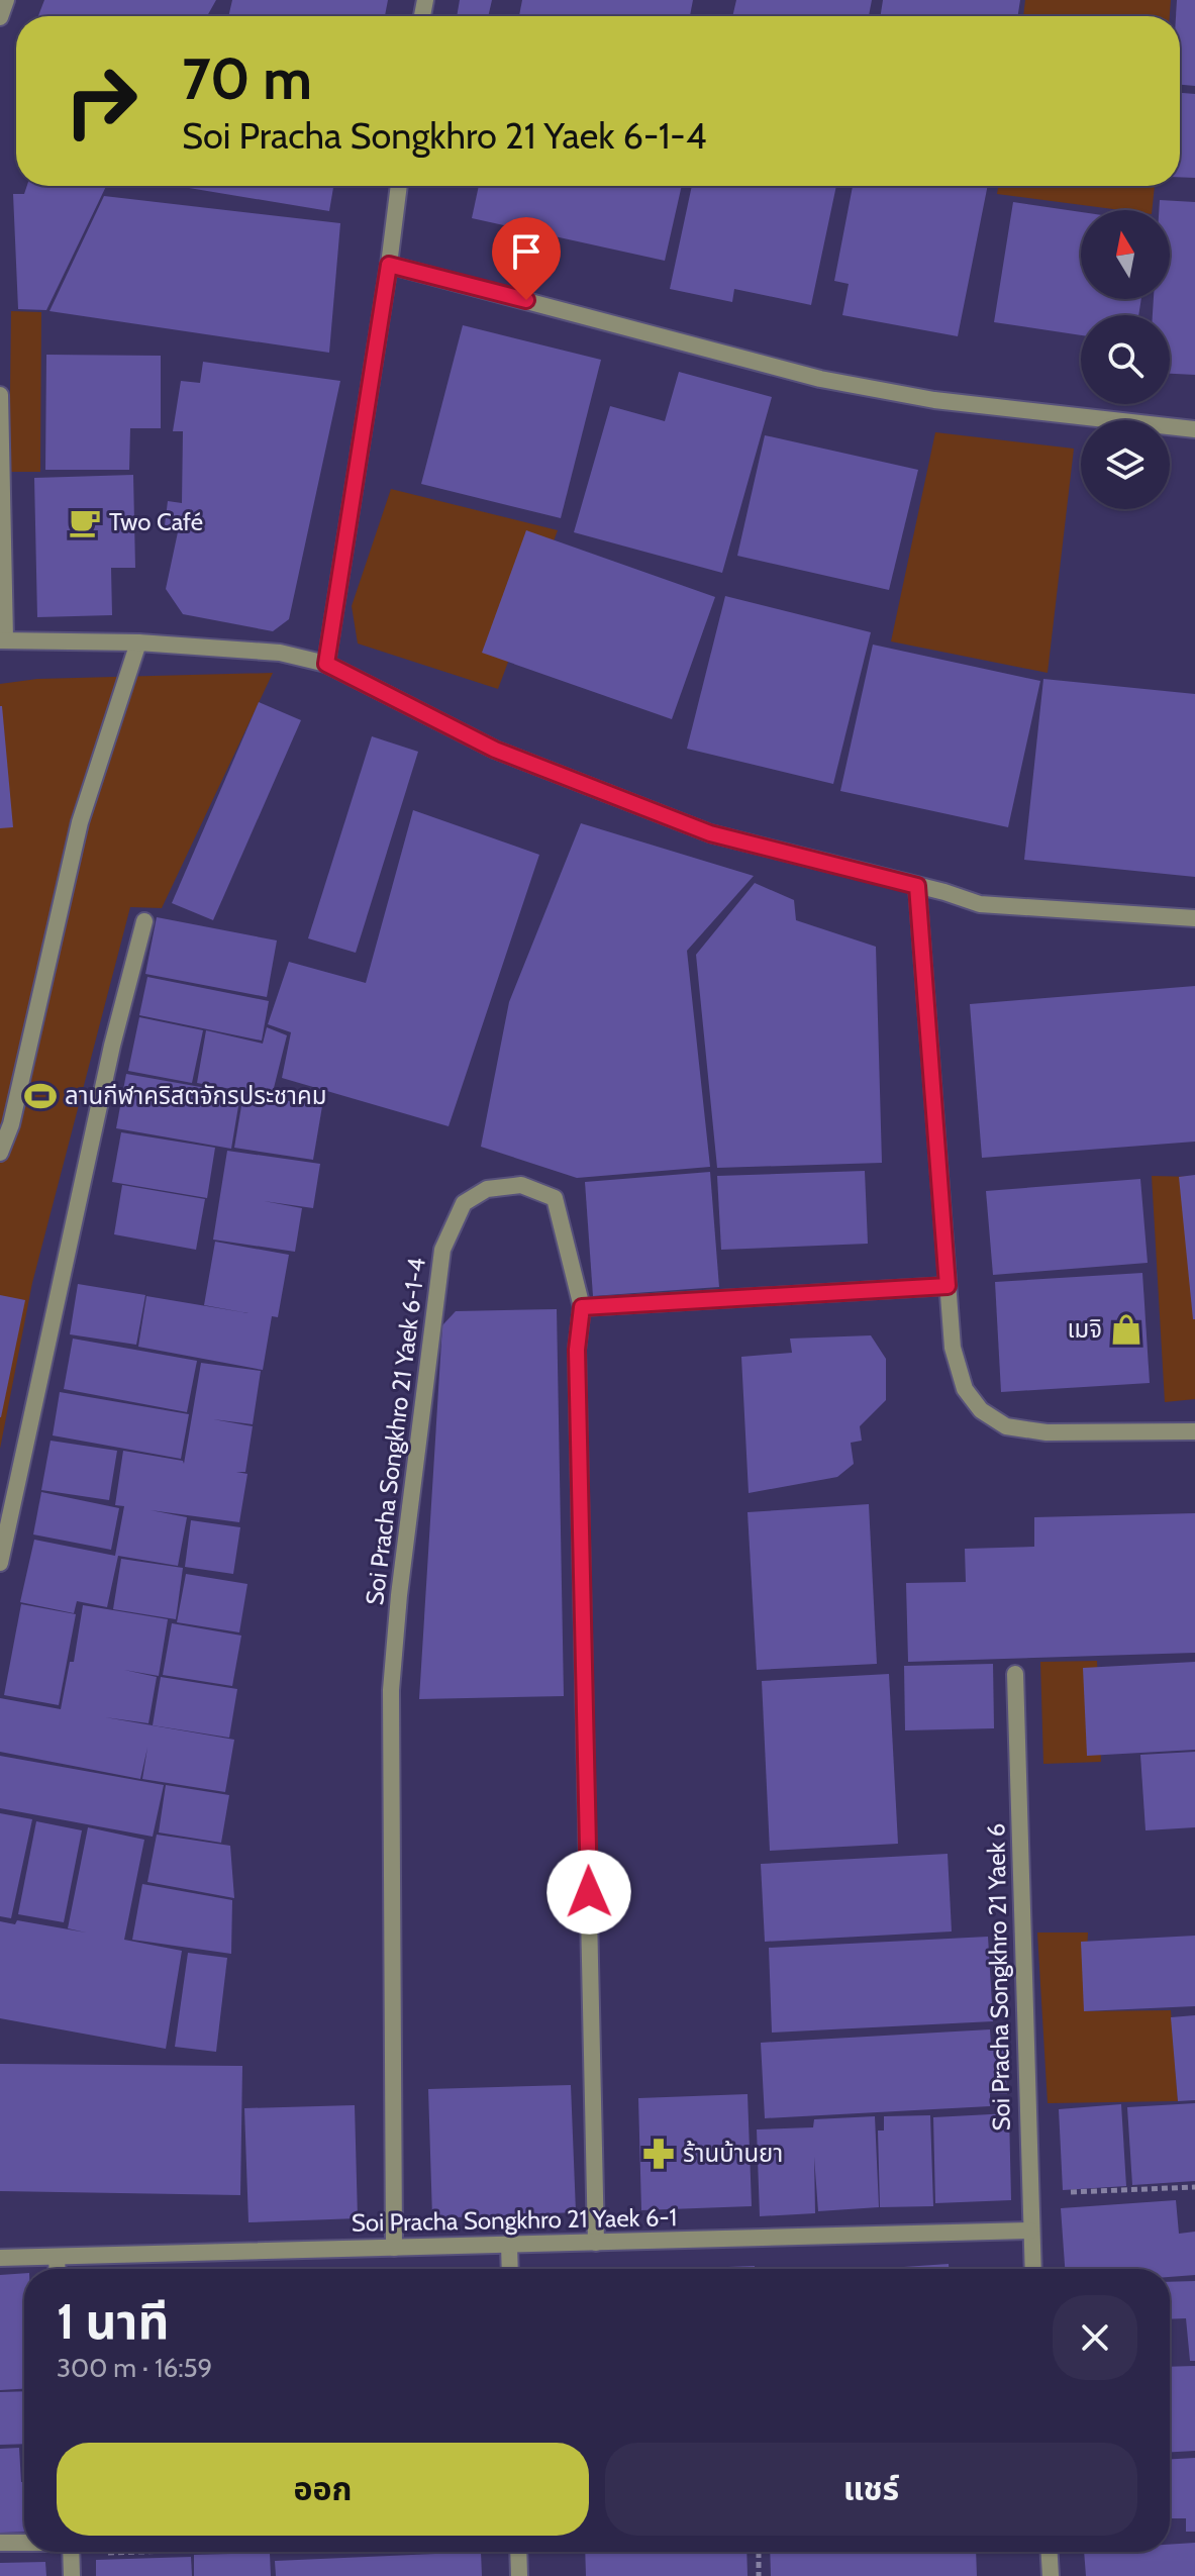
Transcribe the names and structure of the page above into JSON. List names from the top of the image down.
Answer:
{
  "streets": {
    "street": ["Soi Pracha Songkhro 21 Yaek 6-1-4", "Soi Pracha Songkhro 21 Yaek 6", "Soi Pracha Songkhro 21 Yaek 6-1"]
  },
  "crossings": [
    ["Soi Pracha Songkhro 21 Yaek 6-1-4", "Soi Pracha Songkhro 21 Yaek 6-1"],
    ["Soi Pracha Songkhro 21 Yaek 6", "Soi Pracha Songkhro 21 Yaek 6-1"]
  ],
  "places": {
    "cafe": ["Two Café"],
    "sports": ["ลานกีฬาคริสตจักรประชาคม"],
    "shop": ["เมจิ"],
    "pharmacy": ["ร้านบ้านยา"]
  },
  "north": "top",
  "page": {
    "turn": ["70 m", "Soi Pracha Songkhro 21 Yaek 6-1-4"],
    "heading": ["1 นาที", "300 m · 16:59"],
    "buttons": ["ออก", "แชร์"]
  }
}
